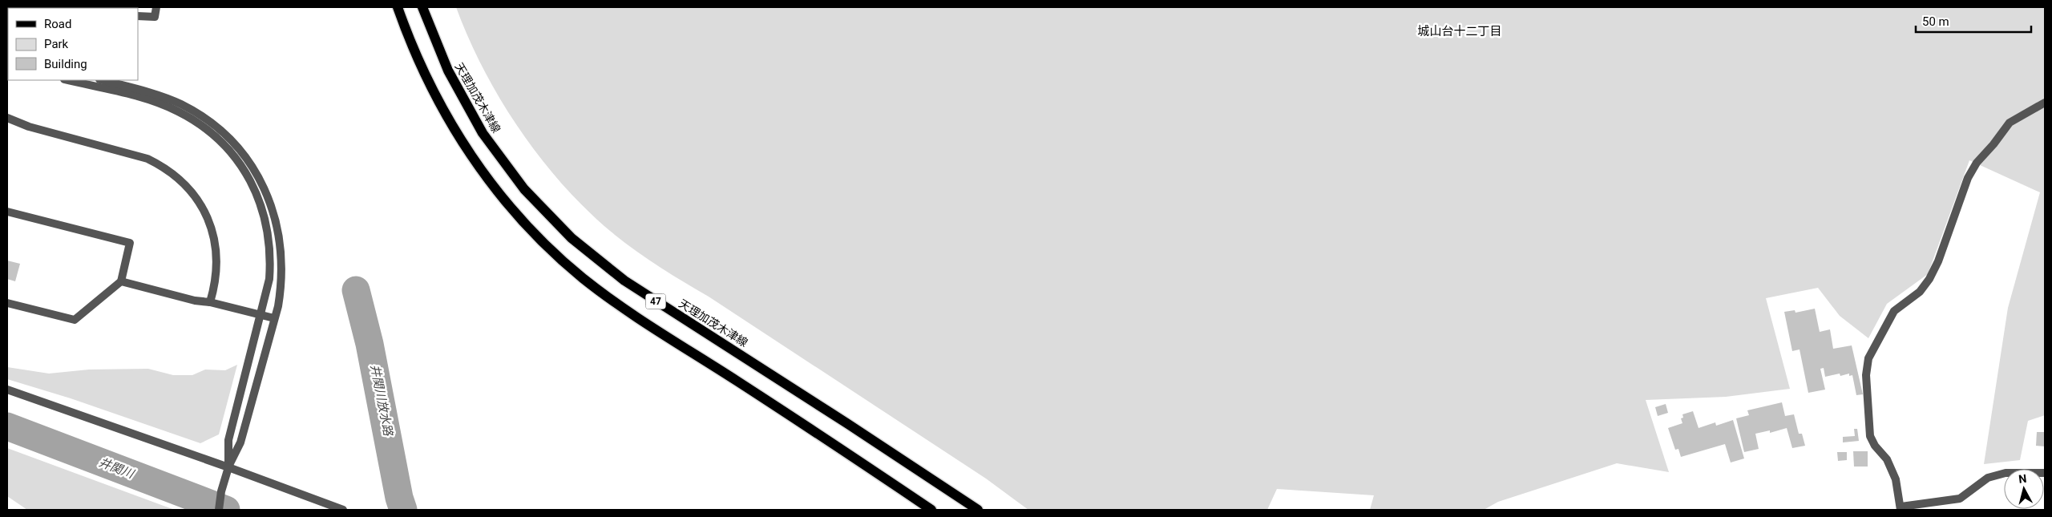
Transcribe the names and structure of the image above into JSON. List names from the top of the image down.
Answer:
{
  "streets": {
    "main road": ["天理加茂木津線", "47"]
  },
  "districts": ["城山台十二丁目"],
  "water": ["井関川放水路", "井関川"],
  "legend": ["Road", "Park", "Building"],
  "scale_bar": "50 m",
  "north": "top"
}
